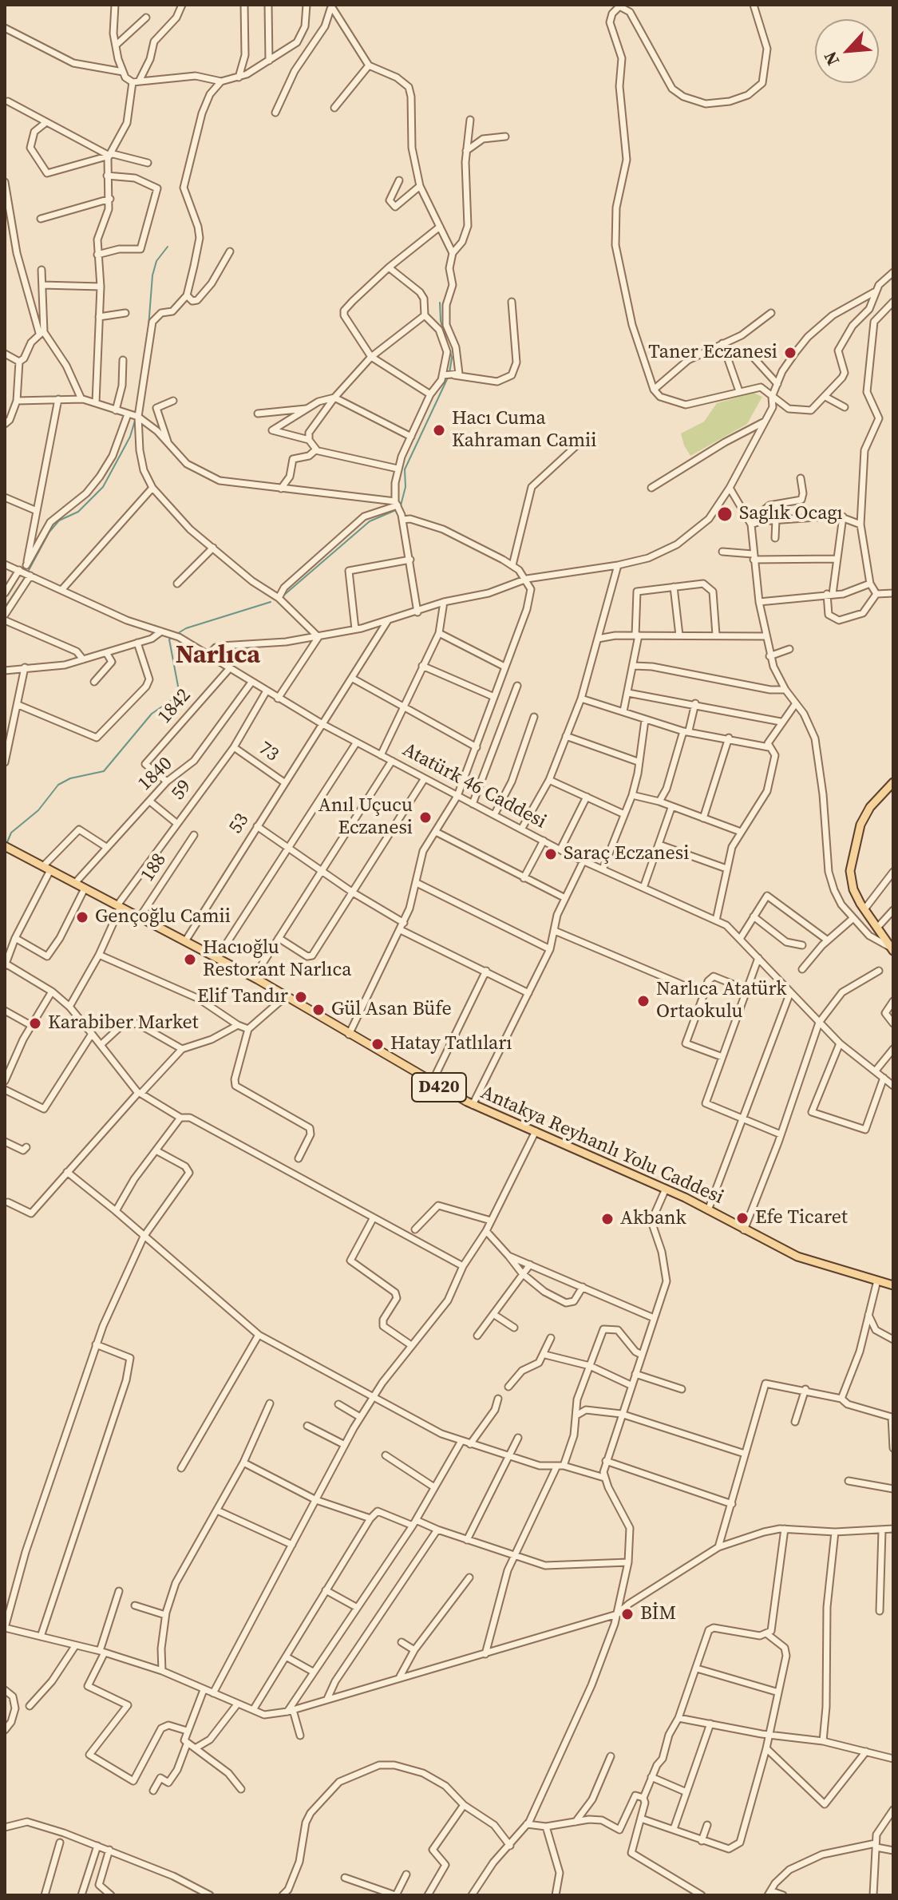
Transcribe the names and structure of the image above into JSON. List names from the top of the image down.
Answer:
{
  "streets": {
    "main road": ["D420", "Antakya Reyhanlı Yolu Caddesi"],
    "street": [
      "1842",
      "73",
      "1840",
      "Atatürk 46 Caddesi",
      "59",
      "53",
      "188"
    ]
  },
  "crossings": [
    ["1842", "1840"],
    ["1842", "Atatürk 46 Caddesi"],
    ["73", "59"],
    ["73", "53"],
    ["1840", "Atatürk 46 Caddesi"],
    ["1840", "Antakya Reyhanlı Yolu Caddesi"],
    ["Atatürk 46 Caddesi", "59"],
    ["Atatürk 46 Caddesi", "53"],
    ["59", "Antakya Reyhanlı Yolu Caddesi"],
    ["53", "Antakya Reyhanlı Yolu Caddesi"],
    ["188", "Antakya Reyhanlı Yolu Caddesi"]
  ],
  "districts": ["Narlıca"],
  "places": [
    "Taner Eczanesi",
    "Hacı Cuma Kahraman Camii",
    "Saglık Ocagı",
    "Anıl Uçucu Eczanesi",
    "Saraç Eczanesi",
    "Gençoğlu Camii",
    "Hacıoğlu Restorant Narlıca",
    "Elif Tandır",
    "Narlıca Atatürk Ortaokulu",
    "Gül Asan Büfe",
    "Karabiber Market",
    "Hatay Tatlıları",
    "Efe Ticaret",
    "Akbank",
    "BİM"
  ],
  "north": "bottom left"
}
